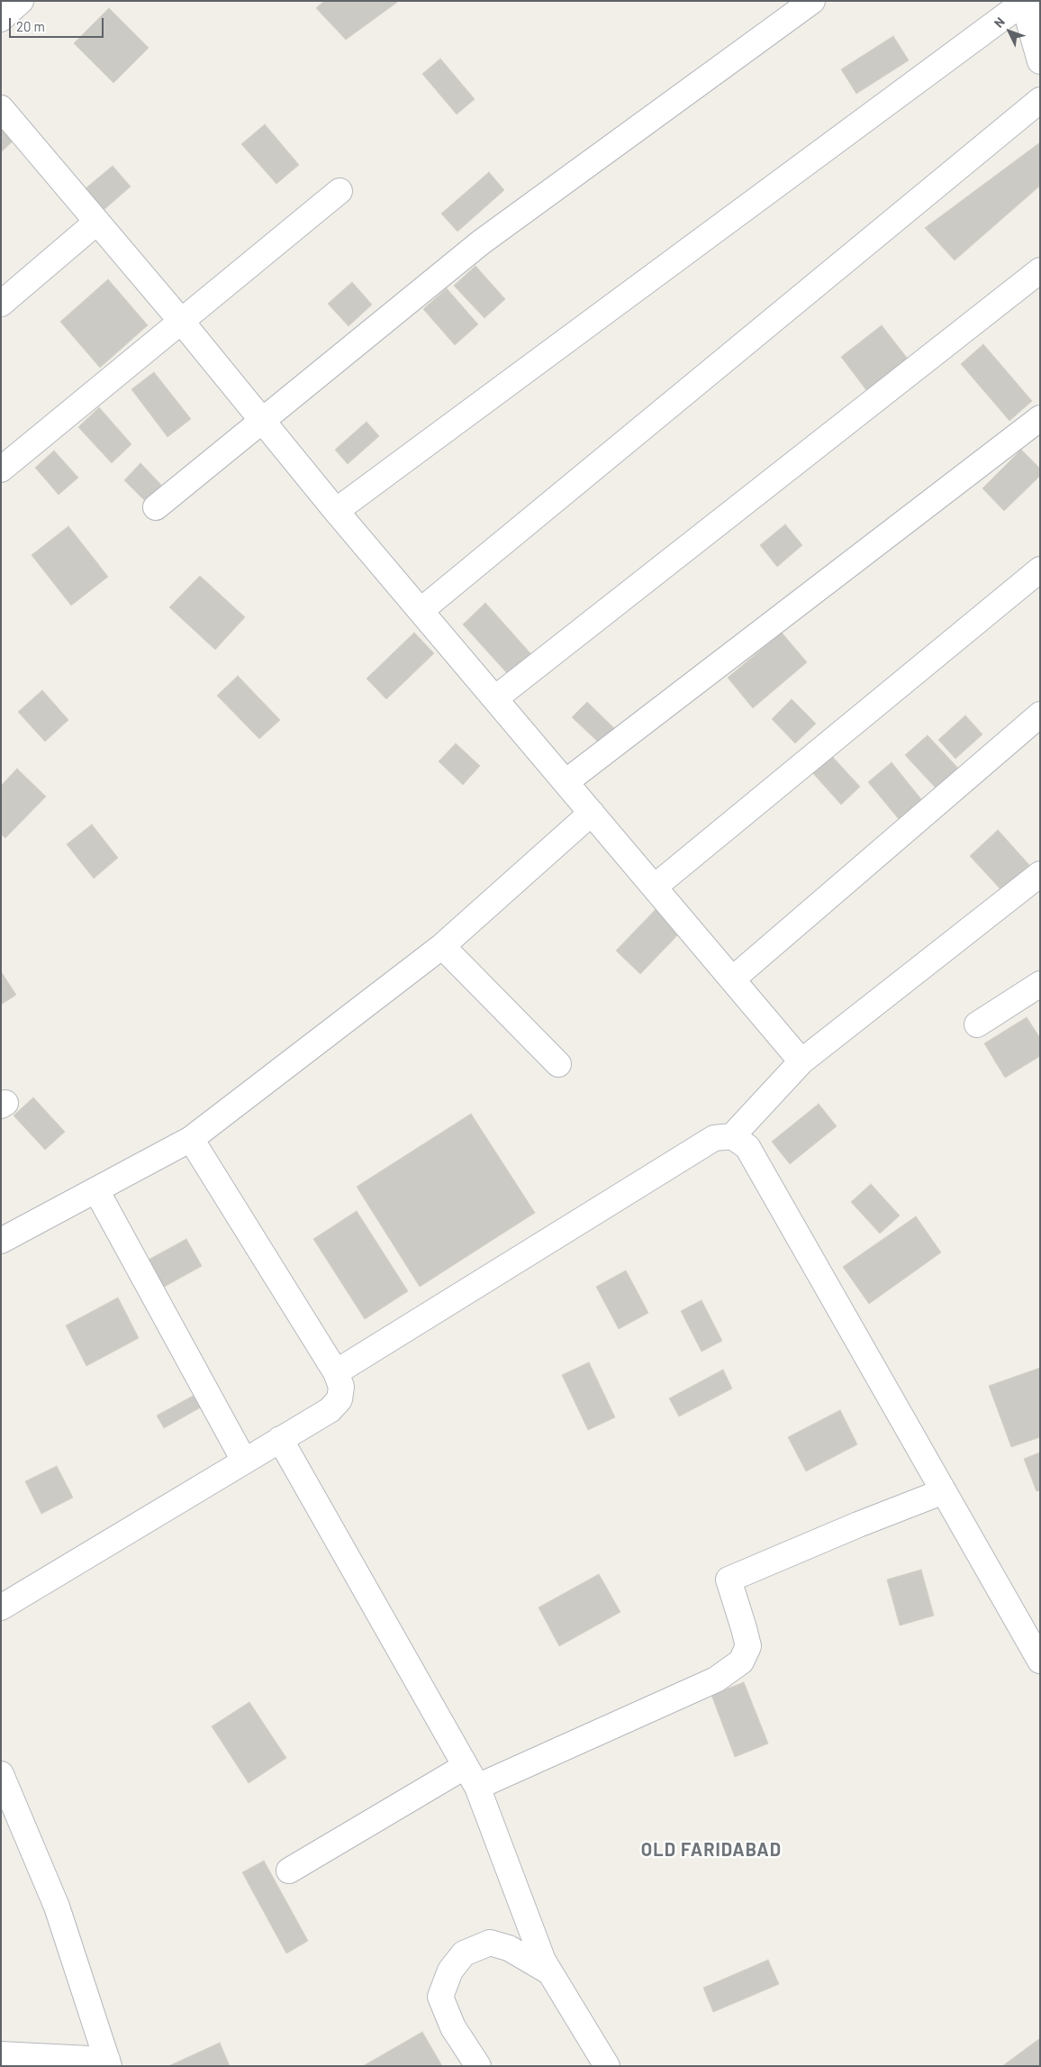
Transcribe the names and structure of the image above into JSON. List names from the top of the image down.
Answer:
{
  "districts": ["OLD FARIDABAD"],
  "scale_bar": "20 m",
  "north": "top left"
}
